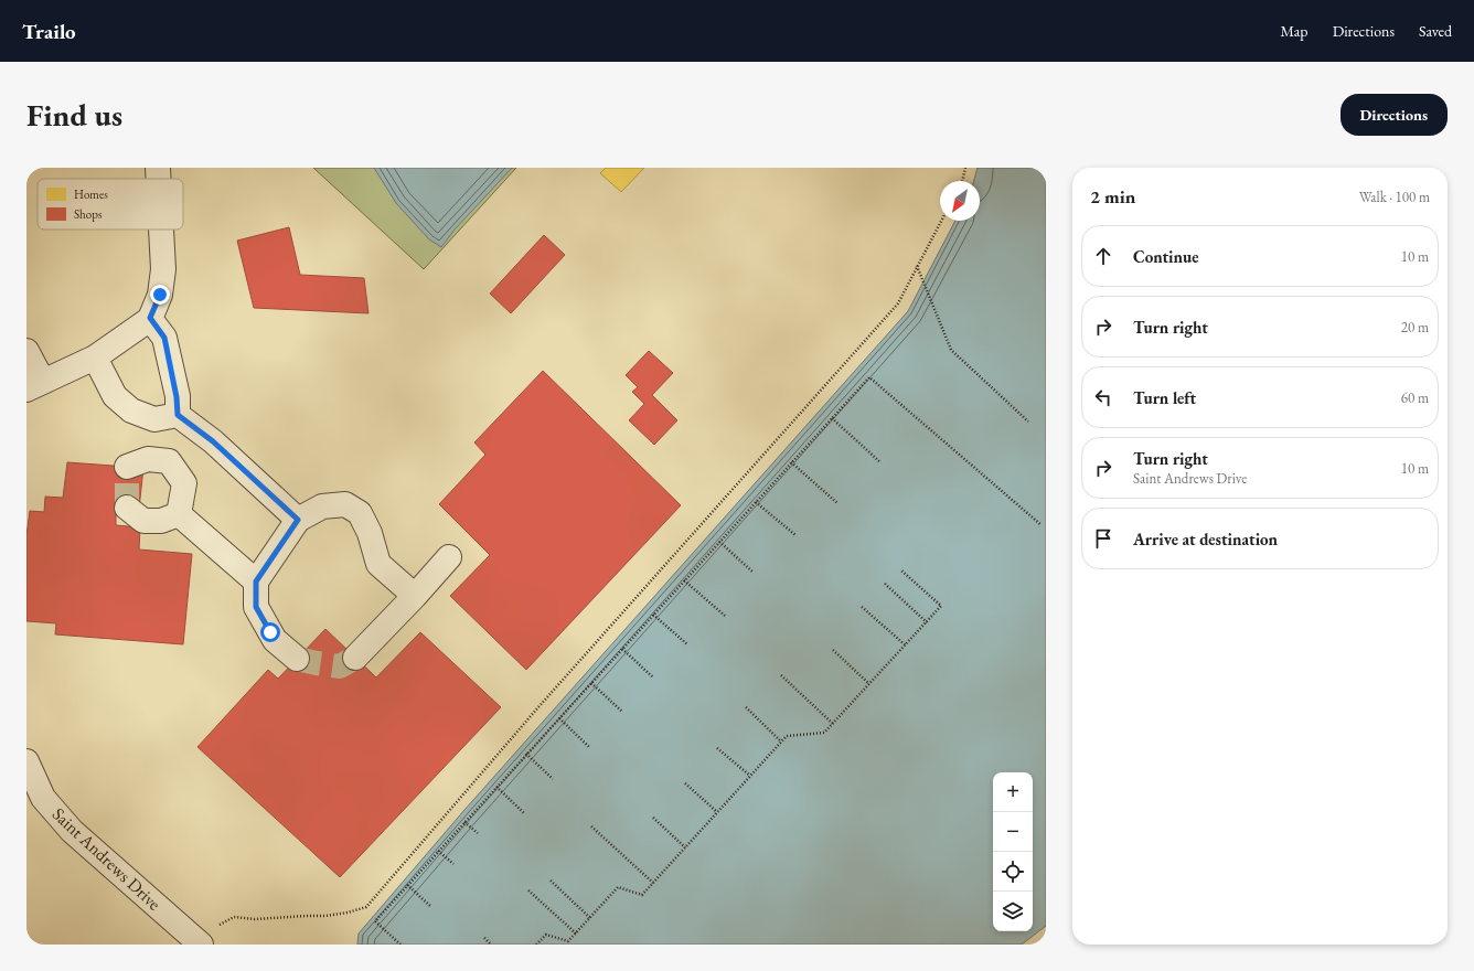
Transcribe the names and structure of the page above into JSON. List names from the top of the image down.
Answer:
{
  "streets": {
    "street": ["Saint Andrews Drive"]
  },
  "legend": ["Homes", "Shops"],
  "north": "bottom left",
  "page": {
    "header": "Trailo",
    "nav": ["Map", "Directions", "Saved"],
    "buttons": "Directions",
    "title": "Find us",
    "heading": ["2 min", "Walk · 100 m"],
    "list": [
      ["Continue", "10 m"],
      ["Turn right", "20 m"],
      ["Turn left", "60 m"],
      ["Turn right", "Saint Andrews Drive", "10 m"],
      "Arrive at destination"
    ],
    "map_buttons": ["+", "−"]
  }
}
